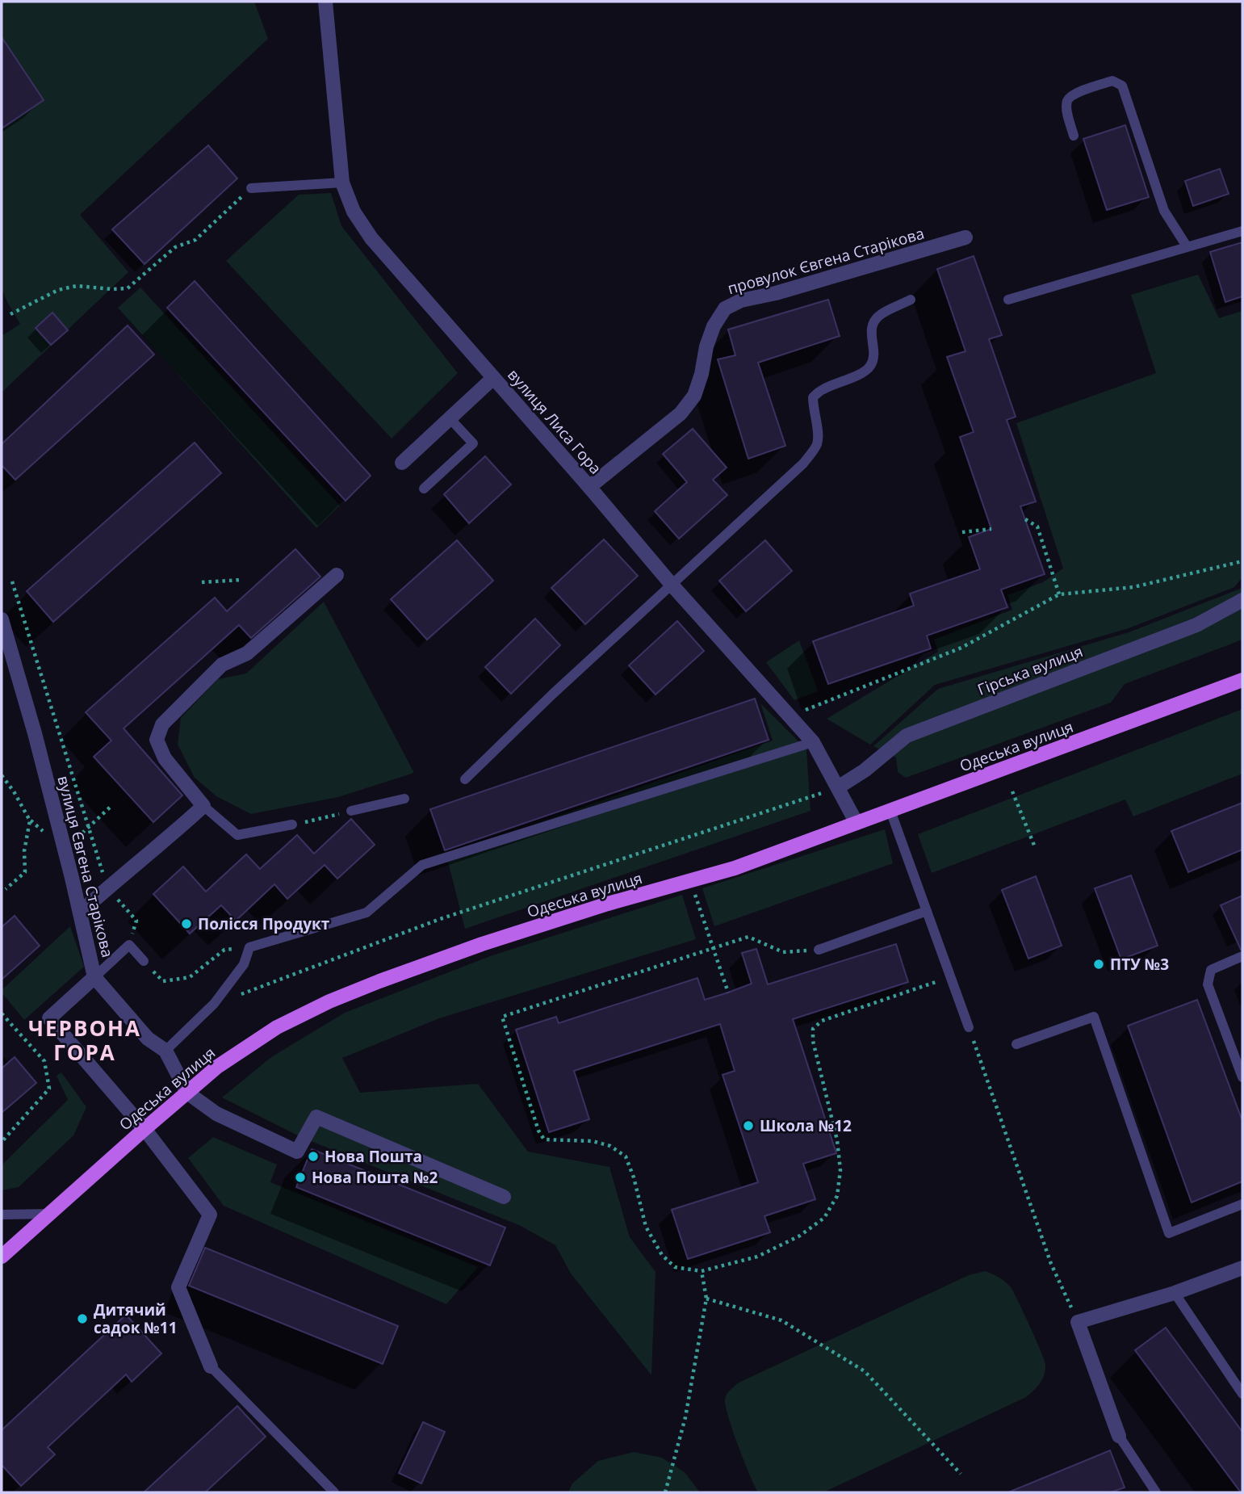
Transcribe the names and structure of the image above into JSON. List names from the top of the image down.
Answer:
{
  "streets": {
    "main road": ["Одеська вулиця"],
    "street": [
      "провулок Євгена Старікова",
      "вулиця Лиса Гора",
      "Гірська вулиця",
      "вулиця Євгена Старікова"
    ]
  },
  "crossings": [
    ["провулок Євгена Старікова", "вулиця Лиса Гора"],
    ["вулиця Лиса Гора", "Гірська вулиця"],
    ["вулиця Лиса Гора", "Одеська вулиця"],
    ["Одеська вулиця", "вулиця Євгена Старікова"]
  ],
  "districts": ["ЧЕРВОНА ГОРА"],
  "places": [
    "Полісся Продукт",
    "ПТУ №3",
    "Школа №12",
    "Нова Пошта",
    "Нова Пошта №2",
    "Дитячий садок №11"
  ]
}
